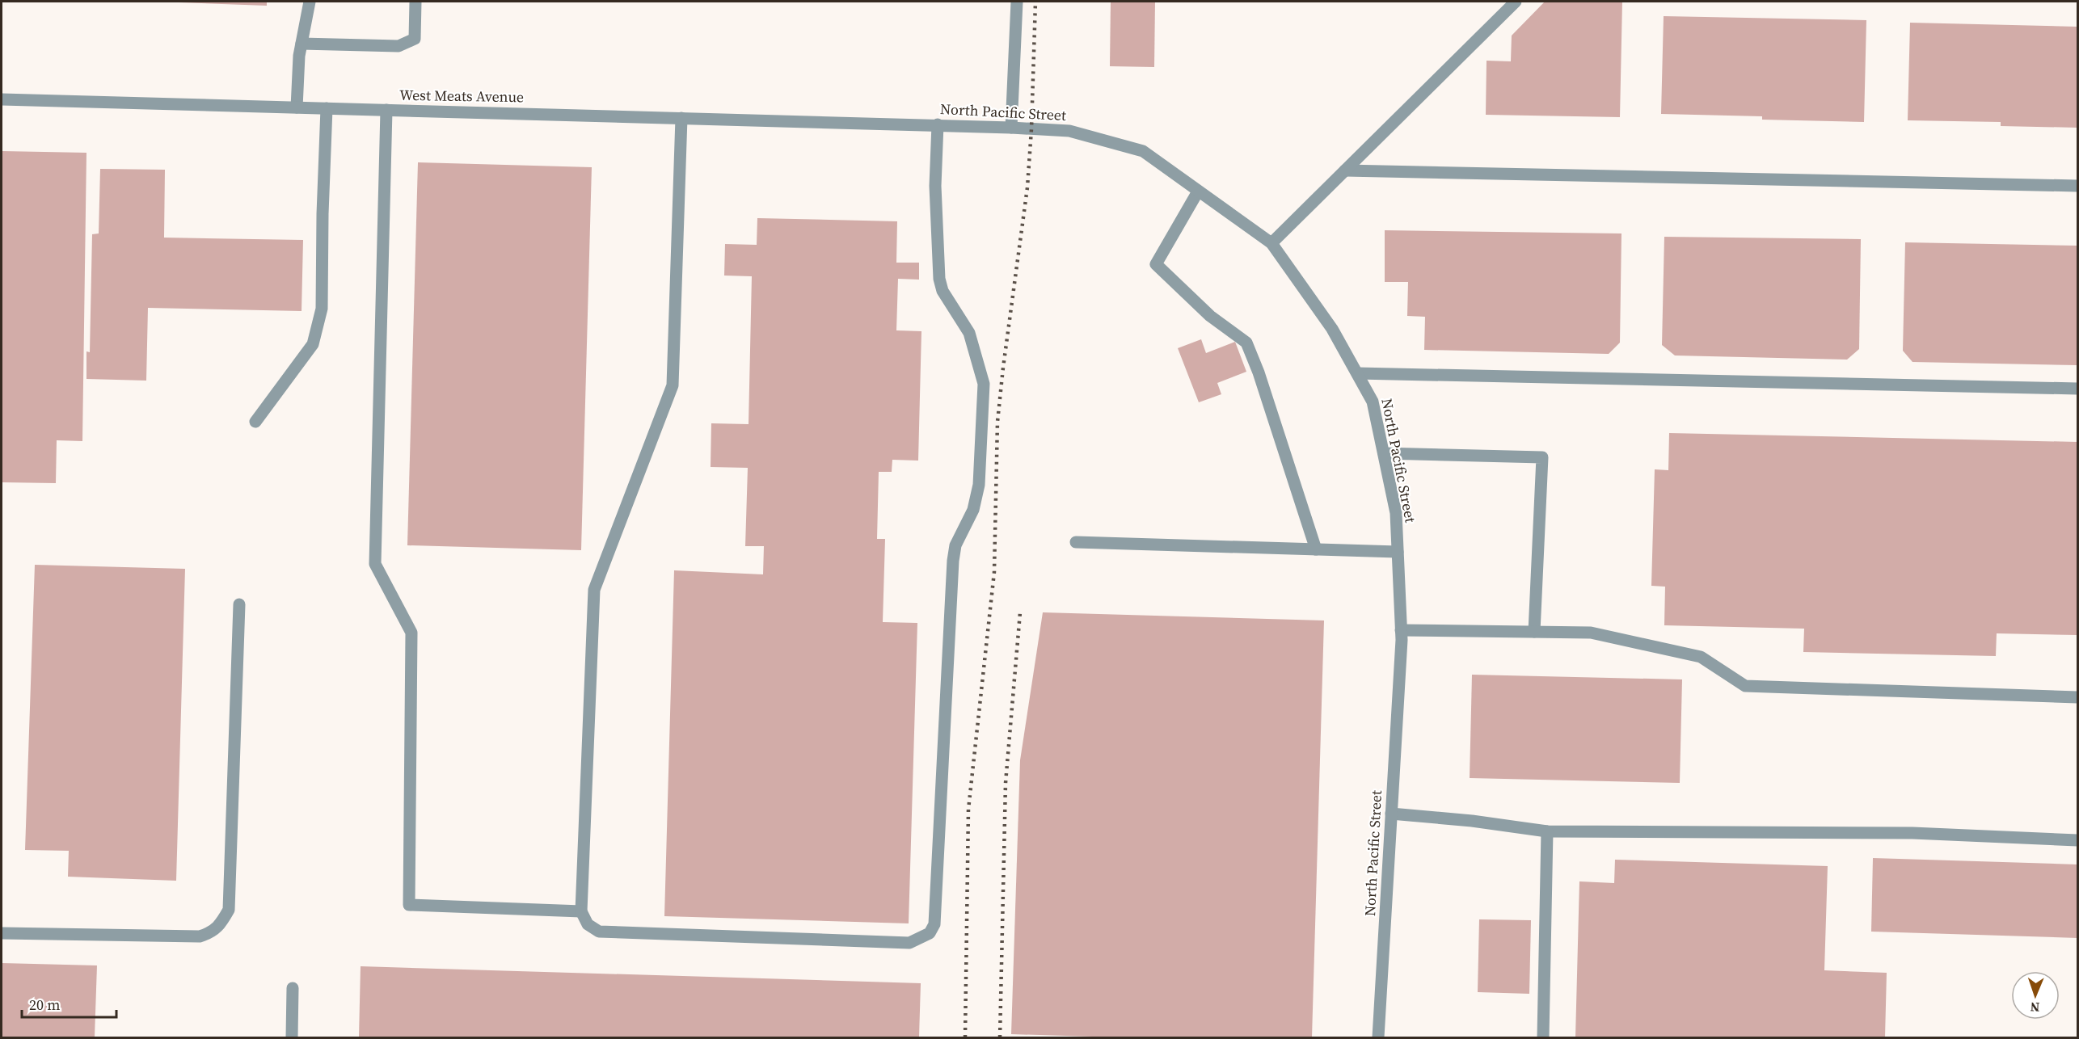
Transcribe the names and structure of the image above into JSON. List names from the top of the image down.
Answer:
{
  "streets": {
    "street": ["West Meats Avenue", "North Pacific Street"]
  },
  "crossings": [
    ["West Meats Avenue", "North Pacific Street"]
  ],
  "scale_bar": "20 m",
  "north": "bottom"
}
